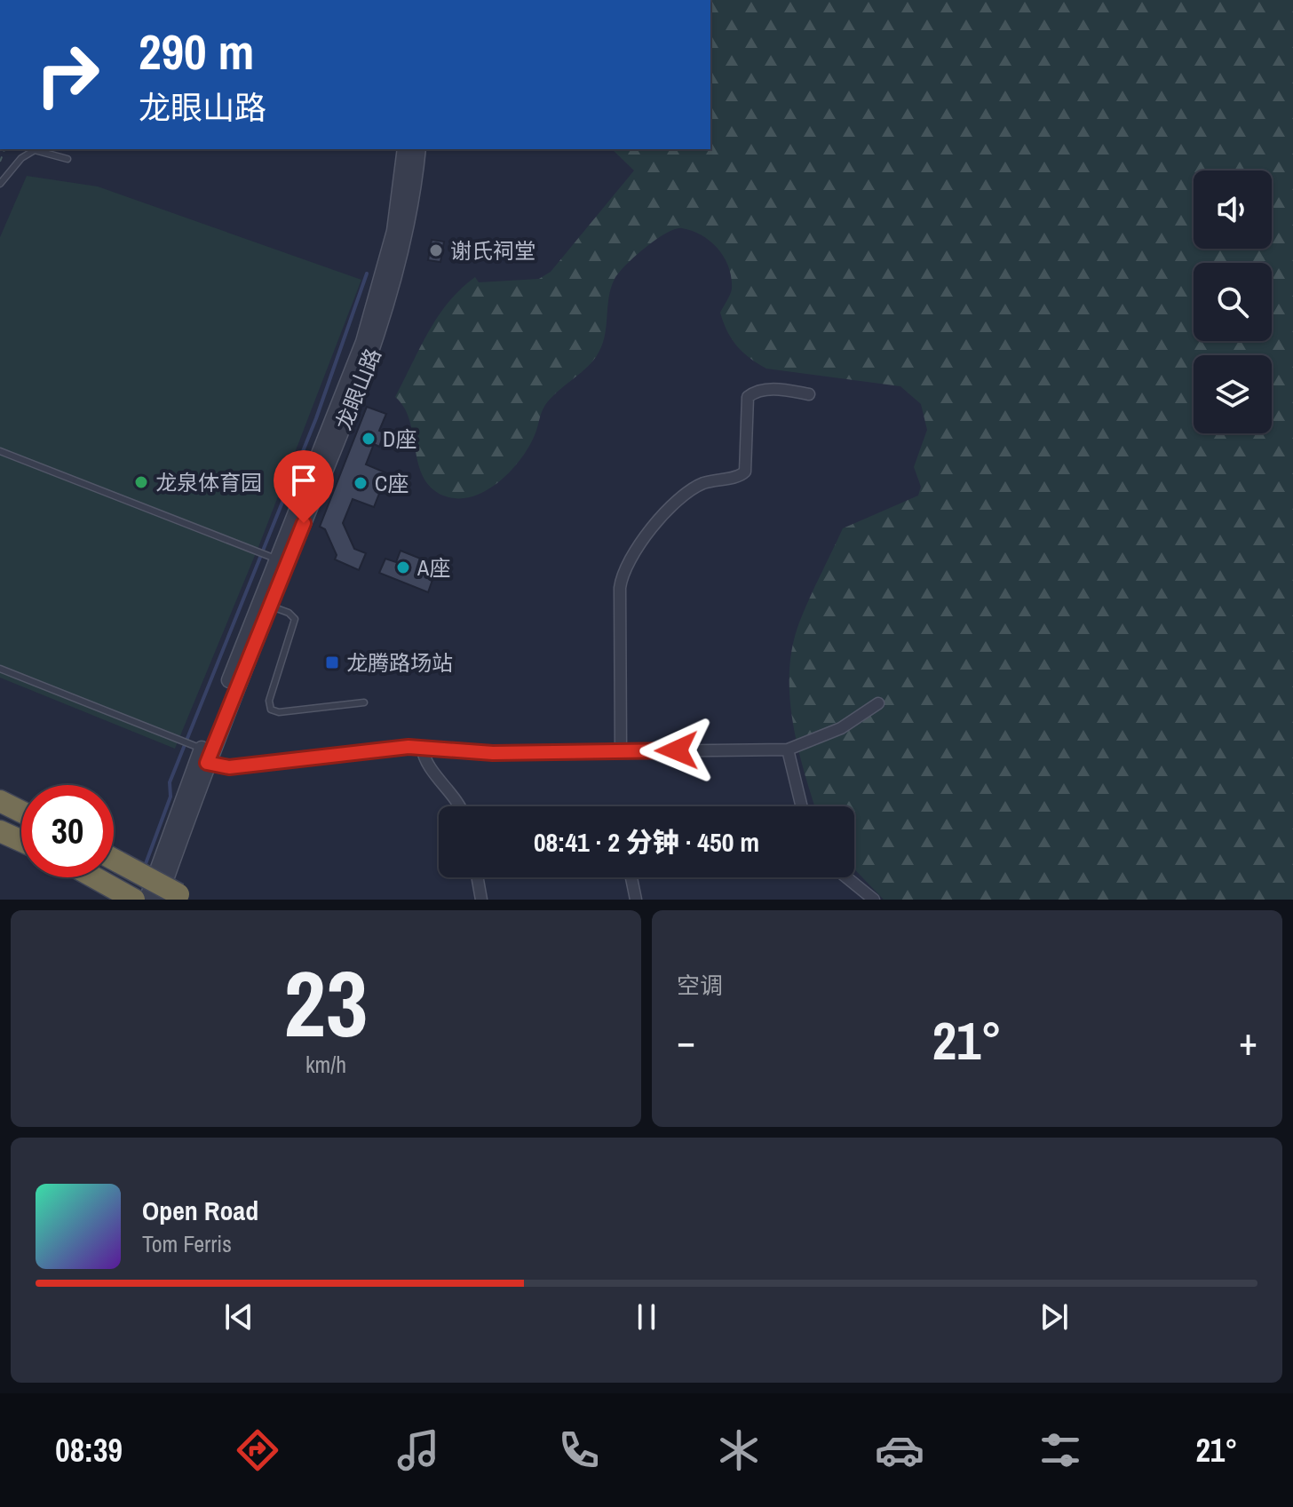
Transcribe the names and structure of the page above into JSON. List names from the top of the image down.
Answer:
{
  "streets": {
    "street": ["龙眼山路"]
  },
  "places": {
    "other": [
      "谢氏祠堂",
      "D座",
      "龙泉体育园",
      "C座",
      "A座"
    ],
    "transit": ["龙腾路场站"]
  },
  "page": {
    "turn": ["290 m", "龙眼山路"],
    "limit": "30",
    "trip": "08:41 · 2 分钟 · 450 m",
    "tile": [
      ["23", "km/h"],
      "空调"
    ],
    "heat": ["−", "21°", "+"],
    "song": ["Open Road", "Tom Ferris"],
    "tabs": ["08:39", "21°"]
  }
}
